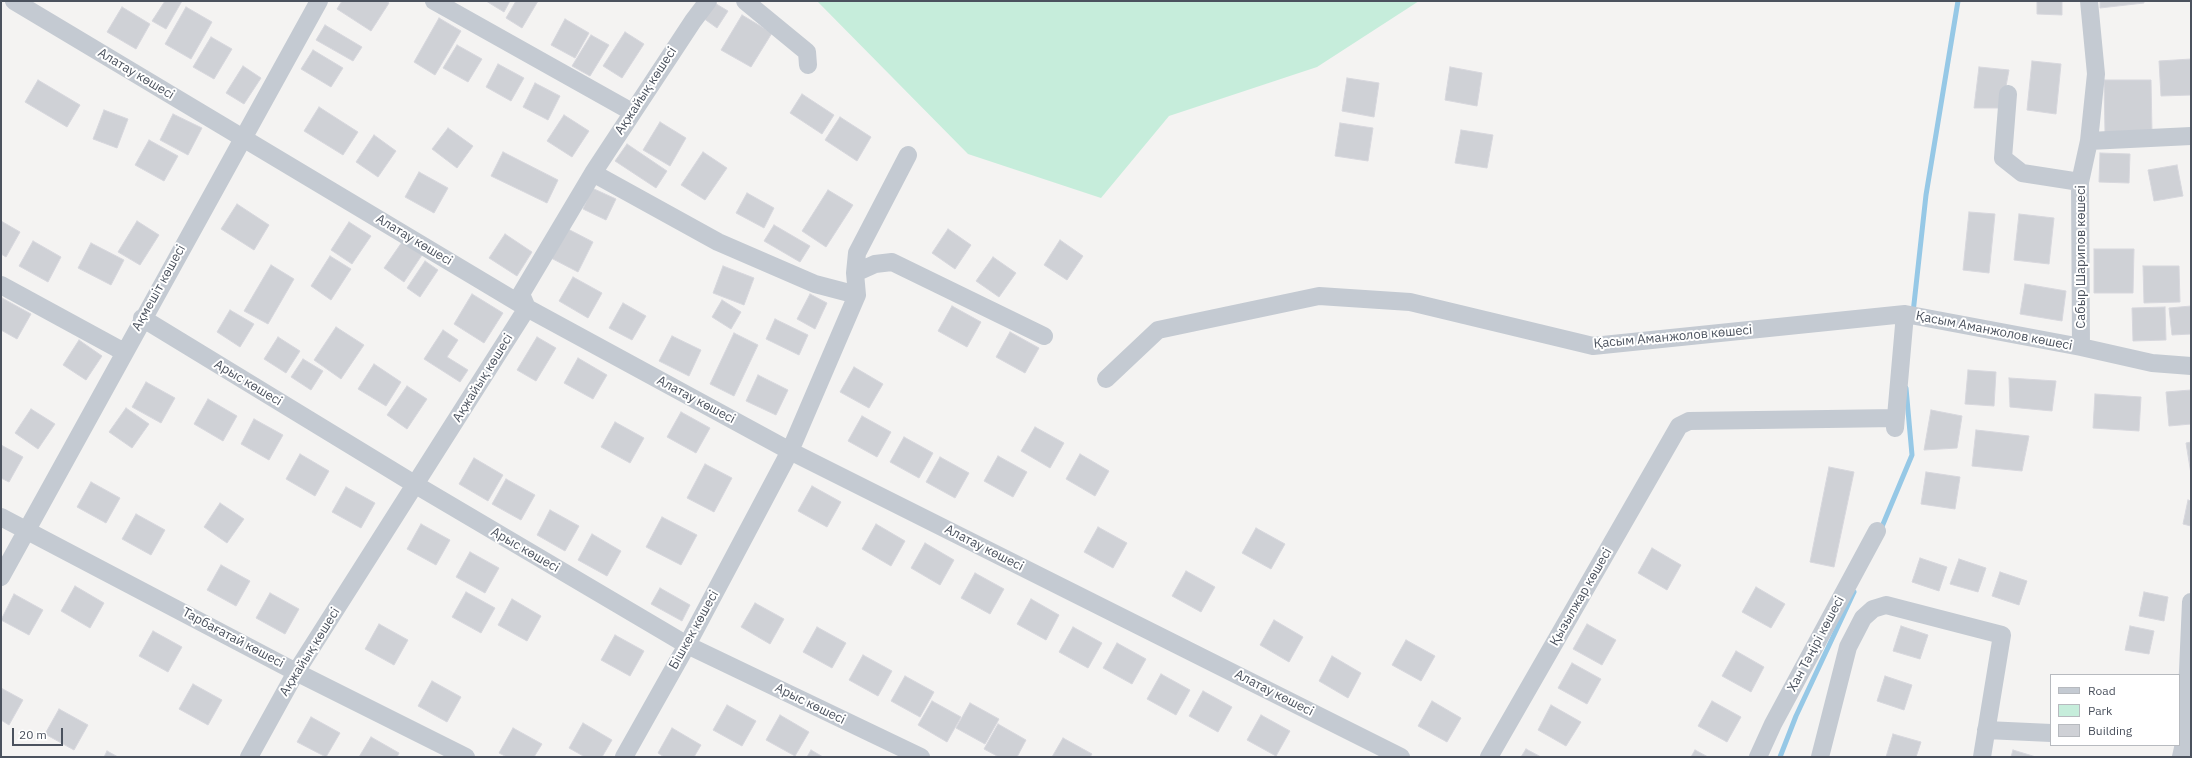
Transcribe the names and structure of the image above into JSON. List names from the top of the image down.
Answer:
{
  "streets": {
    "street": [
      "Алатау көшесі",
      "Ақжайық көшесі",
      "Сабыр Шарипов көшесі",
      "Ақмешіт көшесі",
      "Қасым Аманжолов көшесі",
      "Арыс көшесі",
      "Қызылжар көшесі",
      "Бішкек көшесі",
      "Тарбағатай көшесі",
      "Хан Тәңірі көшесі"
    ]
  },
  "crossings": [
    ["Алатау көшесі", "Ақжайық көшесі"],
    ["Алатау көшесі", "Ақмешіт көшесі"],
    ["Алатау көшесі", "Бішкек көшесі"],
    ["Ақжайық көшесі", "Арыс көшесі"],
    ["Ақжайық көшесі", "Тарбағатай көшесі"],
    ["Сабыр Шарипов көшесі", "Қасым Аманжолов көшесі"],
    ["Ақмешіт көшесі", "Арыс көшесі"],
    ["Ақмешіт көшесі", "Тарбағатай көшесі"],
    ["Қасым Аманжолов көшесі", "Қызылжар көшесі"],
    ["Арыс көшесі", "Бішкек көшесі"]
  ],
  "legend": ["Road", "Park", "Building"],
  "scale_bar": "20 m"
}
